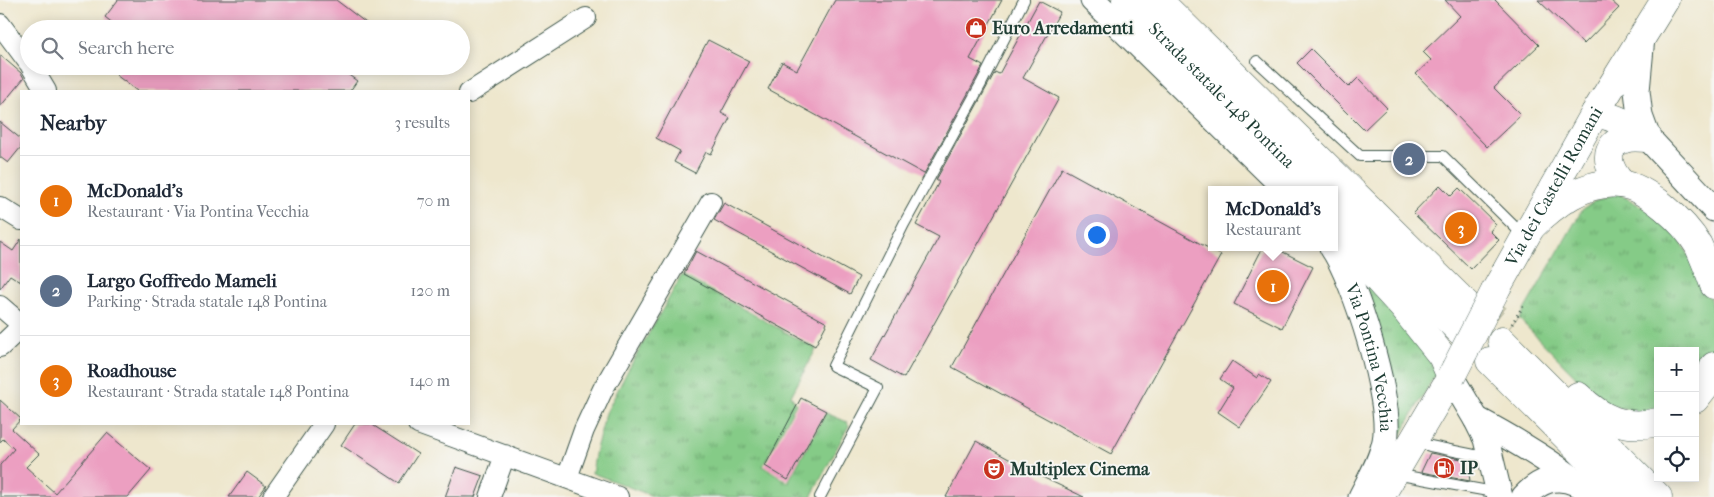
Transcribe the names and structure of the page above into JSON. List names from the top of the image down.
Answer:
{
  "streets": {
    "main road": ["Strada statale 148 Pontina", "Via dei Castelli Romani"],
    "street": ["Via Pontina Vecchia"]
  },
  "crossings": [
    ["Strada statale 148 Pontina", "Via dei Castelli Romani"]
  ],
  "places": {
    "shop": ["Euro Arredamenti"],
    "fuel station": ["IP"],
    "theatre": ["Multiplex Cinema"]
  },
  "page": {
    "search": "Search here",
    "heading": ["Nearby", "3 results"],
    "pins": ["2", "3", "1"],
    "list": [
      {
        "mark": "1",
        "name": "McDonald's",
        "note": "Restaurant · Via Pontina Vecchia",
        "value": "70 m"
      },
      {
        "mark": "2",
        "name": "Largo Goffredo Mameli",
        "note": "Parking · Strada statale 148 Pontina",
        "value": "120 m"
      },
      {
        "mark": "3",
        "name": "Roadhouse",
        "note": "Restaurant · Strada statale 148 Pontina",
        "value": "140 m"
      }
    ],
    "popup": ["McDonald's", "Restaurant"],
    "map_buttons": ["+", "−"]
  }
}
